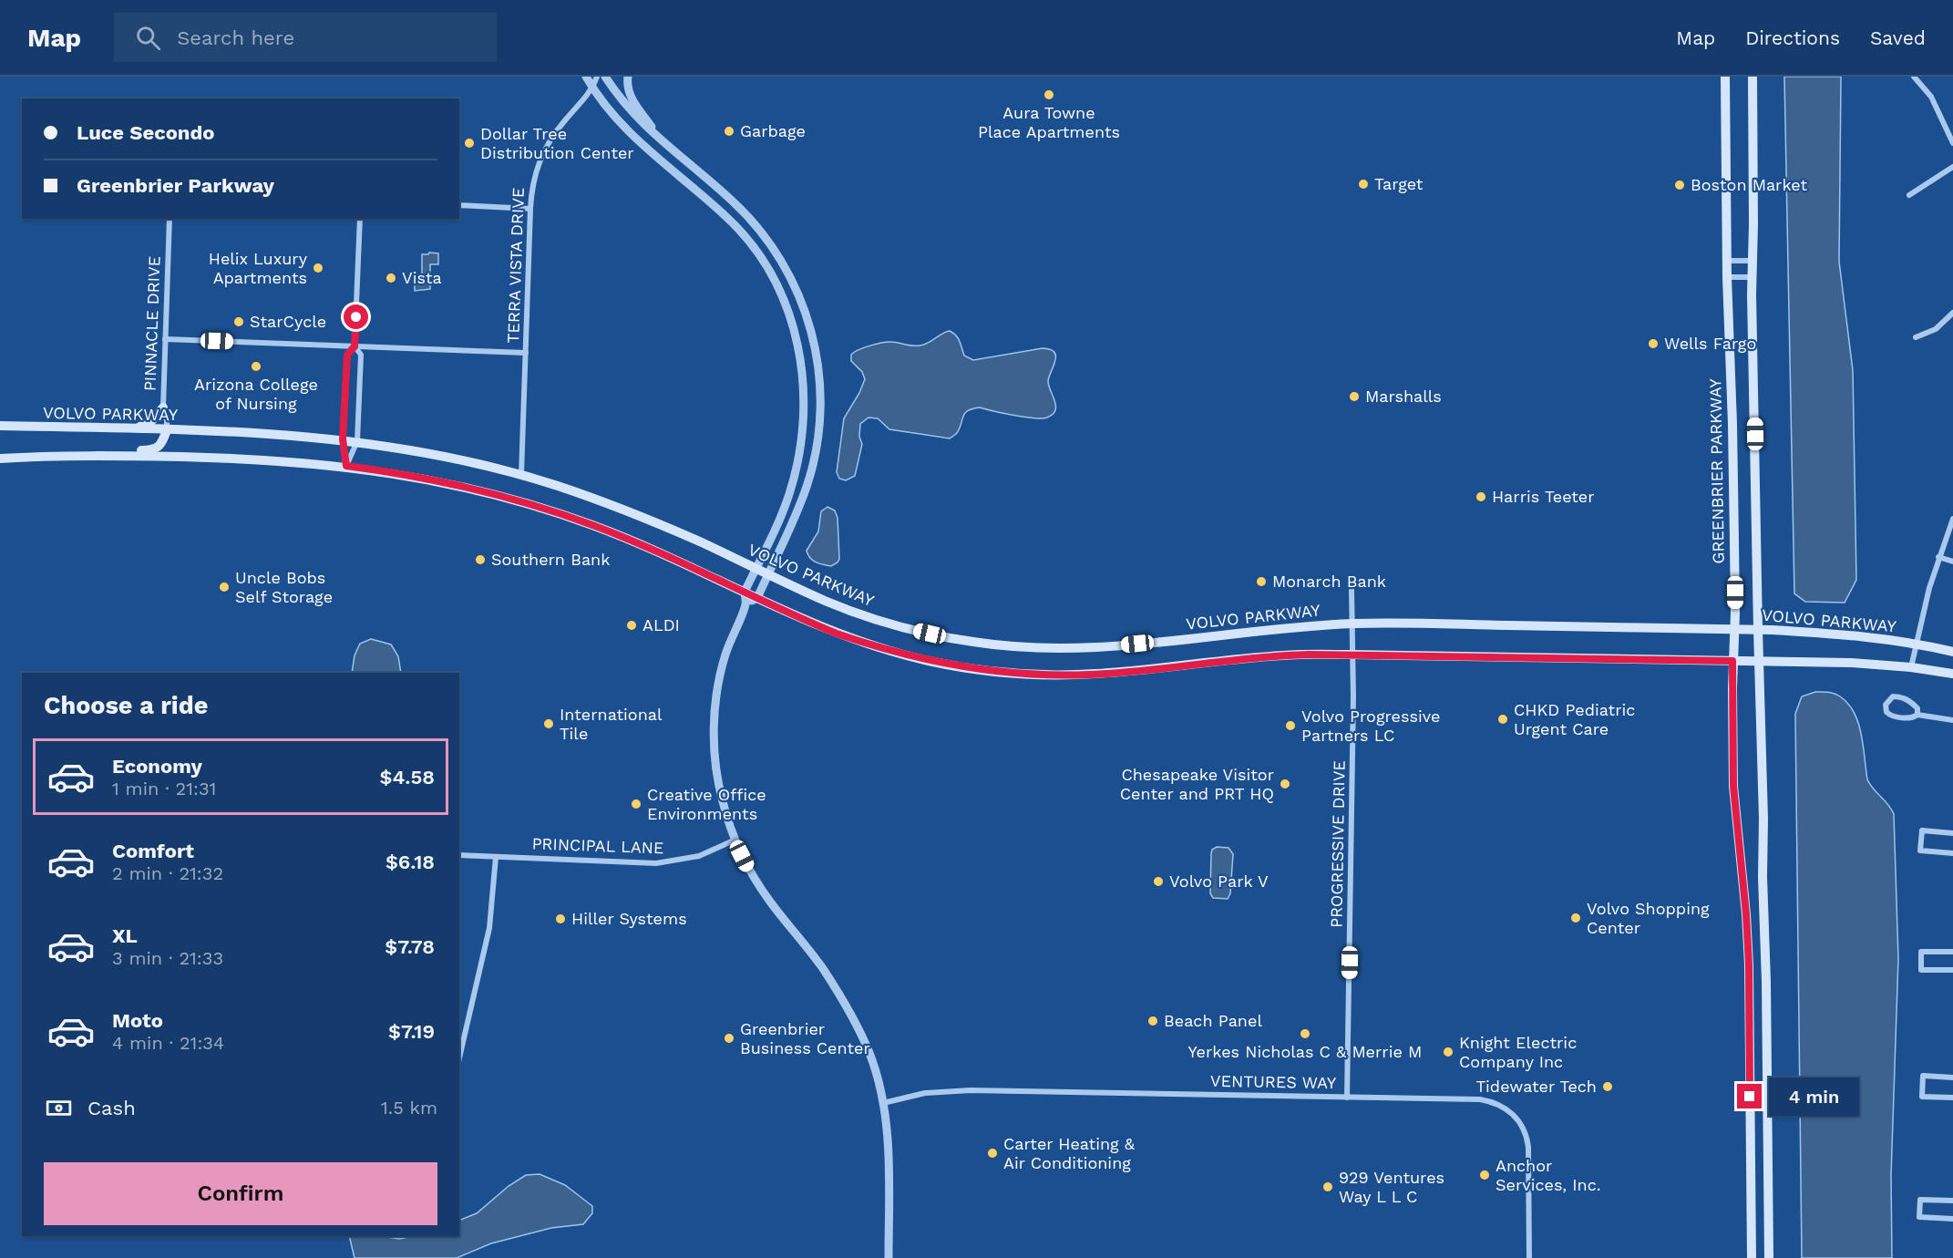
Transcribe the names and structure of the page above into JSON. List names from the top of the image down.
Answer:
{
  "streets": {
    "main road": ["VOLVO PARKWAY", "GREENBRIER PARKWAY"],
    "street": [
      "TERRA VISTA DRIVE",
      "PINNACLE DRIVE",
      "PROGRESSIVE DRIVE",
      "PRINCIPAL LANE",
      "VENTURES WAY"
    ]
  },
  "crossings": [
    ["TERRA VISTA DRIVE", "VOLVO PARKWAY"],
    ["PINNACLE DRIVE", "VOLVO PARKWAY"],
    ["VOLVO PARKWAY", "GREENBRIER PARKWAY"],
    ["VOLVO PARKWAY", "PROGRESSIVE DRIVE"],
    ["PROGRESSIVE DRIVE", "VENTURES WAY"]
  ],
  "places": [
    "Aura Towne Place Apartments",
    "Garbage",
    "Dollar Tree Distribution Center",
    "Target",
    "Boston Market",
    "Helix Luxury Apartments",
    "Vista",
    "StarCycle",
    "Wells Fargo",
    "Arizona College of Nursing",
    "Marshalls",
    "Harris Teeter",
    "Southern Bank",
    "Monarch Bank",
    "Uncle Bobs Self Storage",
    "ALDI",
    "CHKD Pediatric Urgent Care",
    "International Tile",
    "Volvo Progressive Partners LC",
    "Chesapeake Visitor Center and PRT HQ",
    "Creative Office Environments",
    "Volvo Park V",
    "Volvo Shopping Center",
    "Hiller Systems",
    "Beach Panel",
    "Yerkes Nicholas C & Merrie M",
    "Greenbrier Business Center",
    "Knight Electric Company Inc",
    "Tidewater Tech",
    "Carter Heating & Air Conditioning",
    "Anchor Services, Inc.",
    "929 Ventures Way L L C"
  ],
  "page": {
    "header": "Map",
    "search": "Search here",
    "nav": ["Map", "Directions", "Saved"],
    "banner": ["Luce Secondo", "Greenbrier Parkway"],
    "heading": "Choose a ride",
    "list": [
      {
        "name": "Economy",
        "note": "1 min · 21:31",
        "value": "$4.58"
      },
      {
        "name": "Comfort",
        "note": "2 min · 21:32",
        "value": "$6.18"
      },
      {
        "name": "XL",
        "note": "3 min · 21:33",
        "value": "$7.78"
      },
      {
        "name": "Moto",
        "note": "4 min · 21:34",
        "value": "$7.19"
      }
    ],
    "bubble": "4 min",
    "pay": ["Cash", "1.5 km"],
    "buttons": "Confirm"
  }
}
